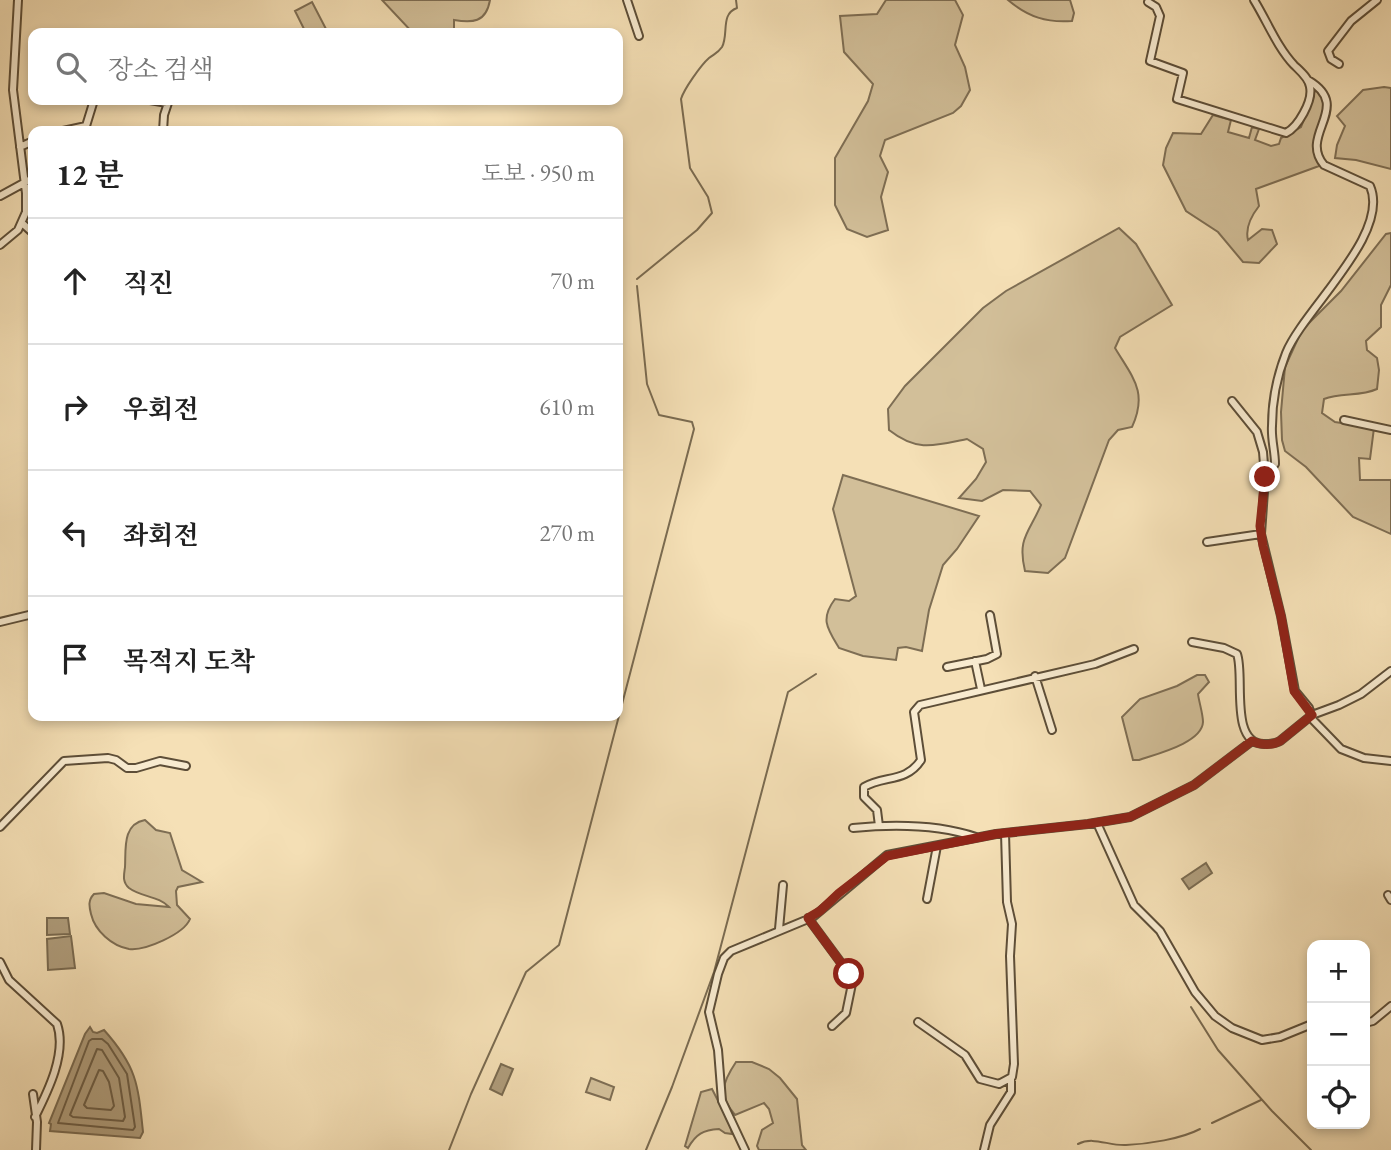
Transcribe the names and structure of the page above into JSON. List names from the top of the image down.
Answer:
{
  "page": {
    "search": "장소 검색",
    "heading": ["12 분", "도보 · 950 m"],
    "list": [
      ["직진", "70 m"],
      ["우회전", "610 m"],
      ["좌회전", "270 m"],
      "목적지 도착"
    ],
    "map_buttons": ["+", "−"]
  }
}
